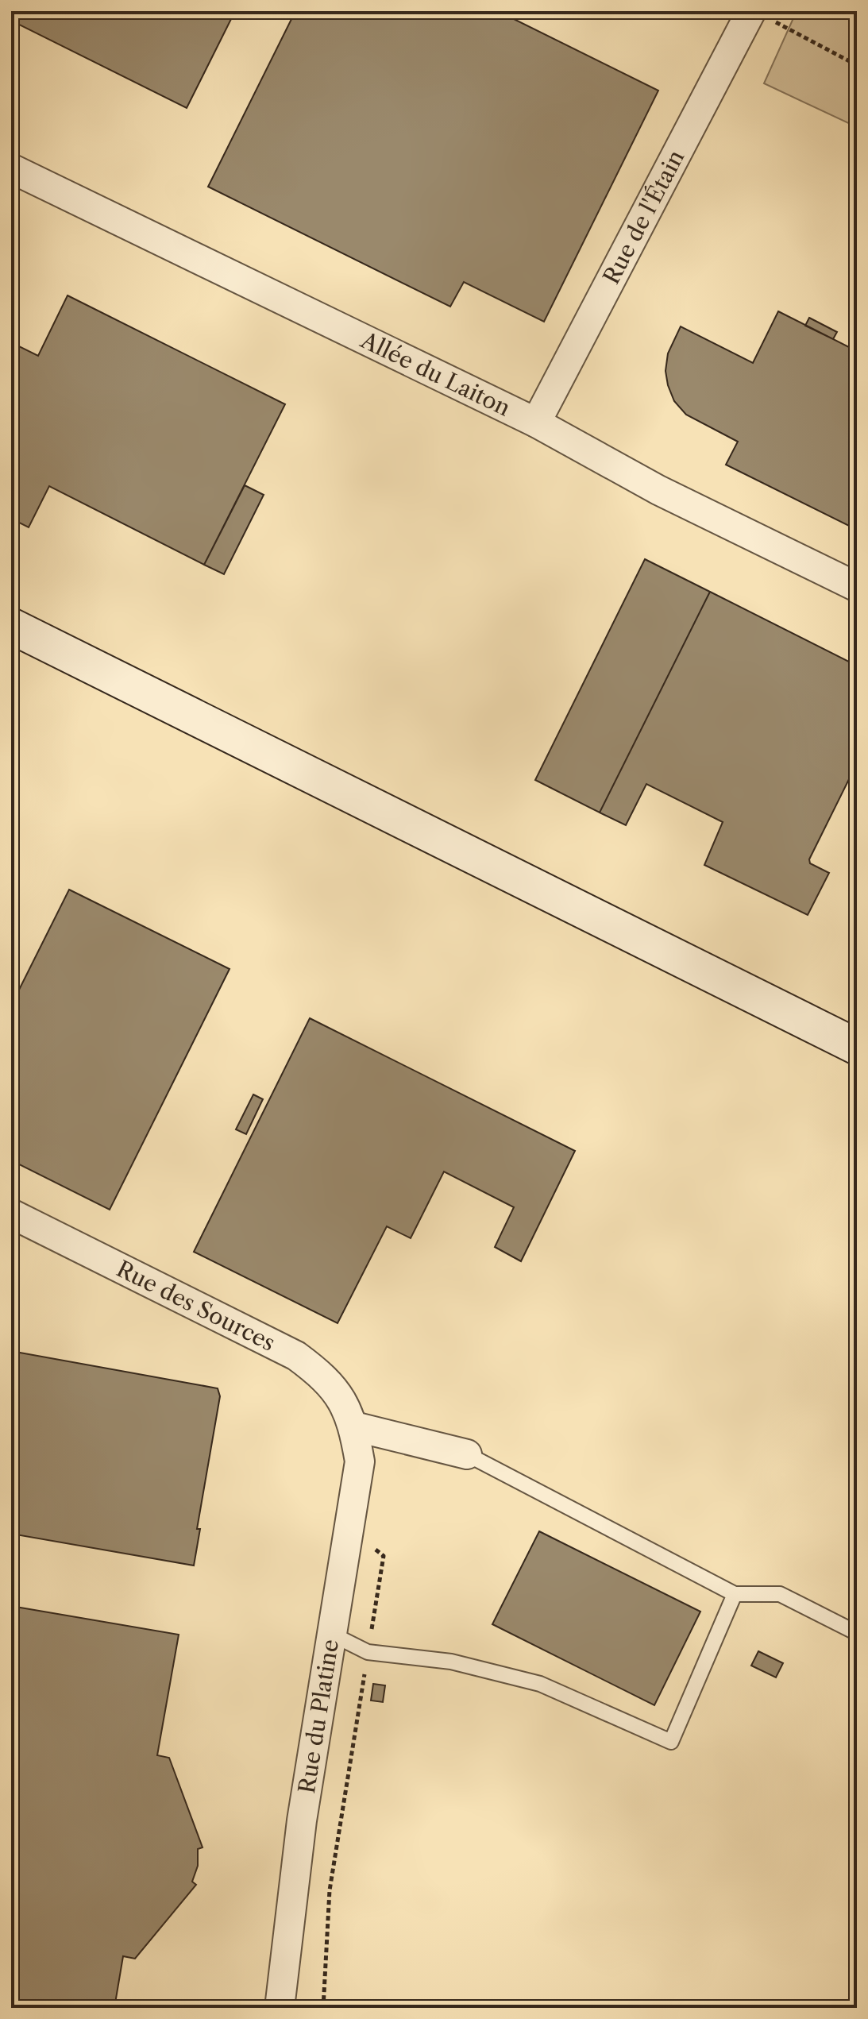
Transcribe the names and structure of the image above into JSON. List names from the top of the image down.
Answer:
{
  "streets": {
    "street": [
      "Rue de l'Étain",
      "Allée du Laiton",
      "Rue des Sources",
      "Rue du Platine"
    ]
  },
  "crossings": [
    ["Rue de l'Étain", "Allée du Laiton"],
    ["Rue des Sources", "Rue du Platine"]
  ]
}
